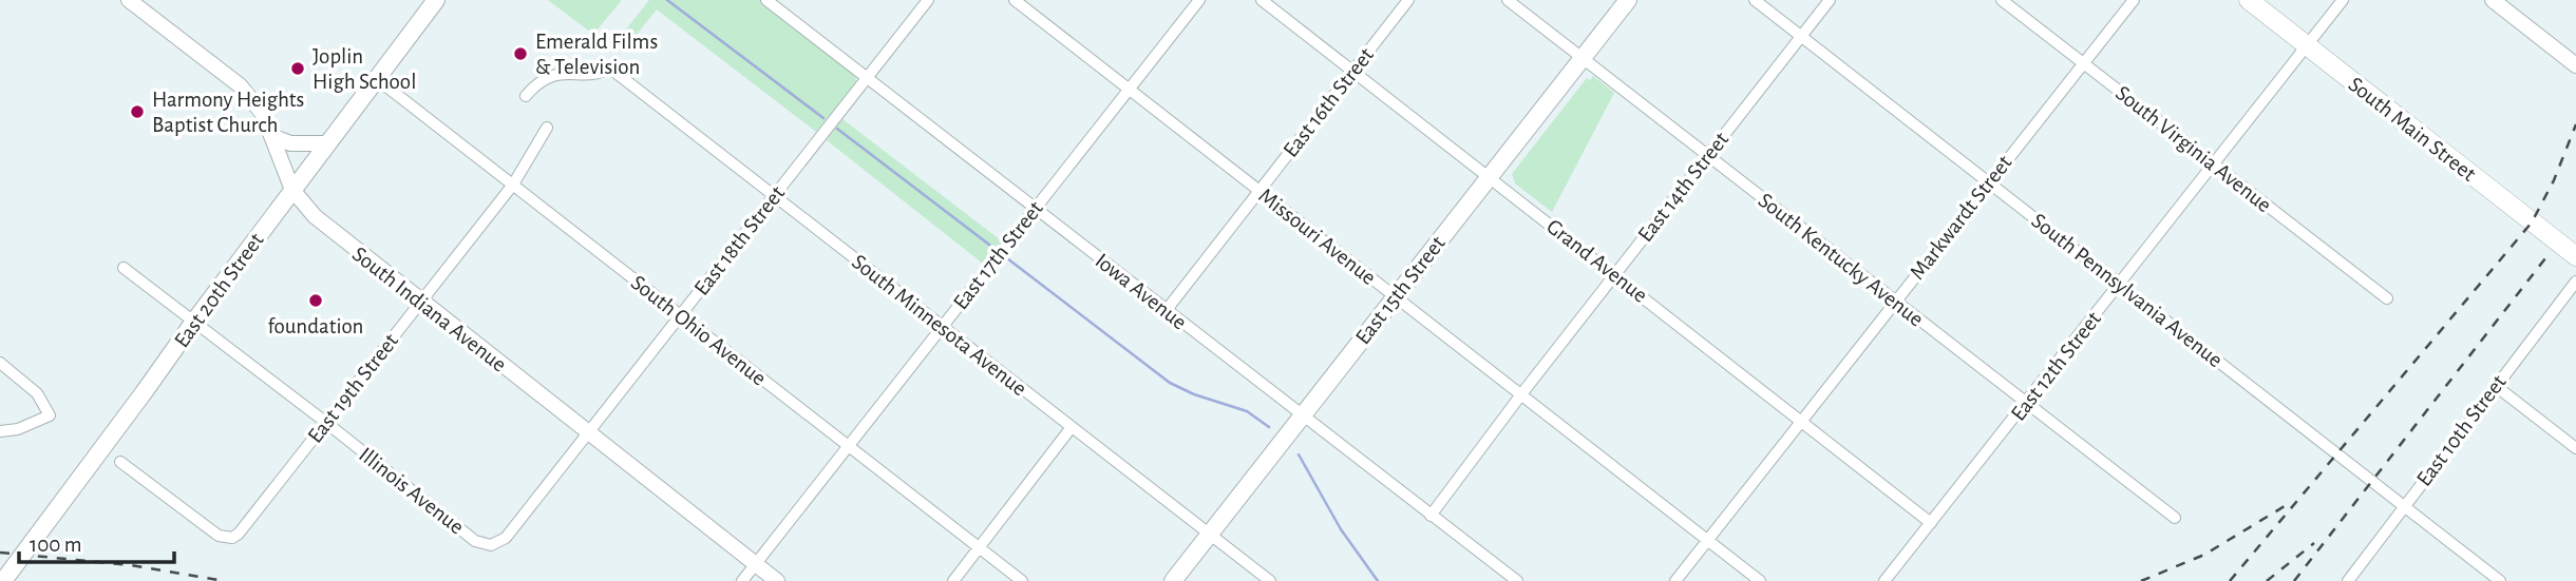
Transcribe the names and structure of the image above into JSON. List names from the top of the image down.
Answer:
{
  "streets": {
    "main road": ["South Main Street", "East 20th Street", "East 15th Street"],
    "street": [
      "East 16th Street",
      "South Virginia Avenue",
      "East 14th Street",
      "Markwardt Street",
      "Missouri Avenue",
      "East 18th Street",
      "East 17th Street",
      "South Kentucky Avenue",
      "Grand Avenue",
      "South Pennsylvania Avenue",
      "Iowa Avenue",
      "South Indiana Avenue",
      "South Minnesota Avenue",
      "South Ohio Avenue",
      "East 12th Street",
      "East 19th Street",
      "East 10th Street",
      "Illinois Avenue"
    ]
  },
  "crossings": [
    ["East 16th Street", "Missouri Avenue"],
    ["East 16th Street", "Grand Avenue"],
    ["East 16th Street", "Iowa Avenue"],
    ["South Main Street", "East 12th Street"],
    ["South Virginia Avenue", "Markwardt Street"],
    ["South Virginia Avenue", "East 12th Street"],
    ["East 14th Street", "Missouri Avenue"],
    ["East 14th Street", "South Kentucky Avenue"],
    ["East 14th Street", "Grand Avenue"],
    ["East 14th Street", "South Pennsylvania Avenue"],
    ["East 14th Street", "Iowa Avenue"],
    ["Markwardt Street", "Missouri Avenue"],
    ["Markwardt Street", "South Kentucky Avenue"],
    ["Markwardt Street", "Grand Avenue"],
    ["Markwardt Street", "South Pennsylvania Avenue"],
    ["Missouri Avenue", "East 17th Street"],
    ["Missouri Avenue", "East 15th Street"],
    ["East 18th Street", "Iowa Avenue"],
    ["East 18th Street", "South Indiana Avenue"],
    ["East 18th Street", "South Minnesota Avenue"],
    ["East 18th Street", "South Ohio Avenue"],
    ["East 18th Street", "Illinois Avenue"],
    ["East 17th Street", "Iowa Avenue"],
    ["East 17th Street", "South Indiana Avenue"],
    ["East 17th Street", "South Minnesota Avenue"],
    ["East 17th Street", "South Ohio Avenue"],
    ["South Kentucky Avenue", "East 15th Street"],
    ["South Kentucky Avenue", "East 12th Street"],
    ["Grand Avenue", "East 15th Street"],
    ["Grand Avenue", "East 12th Street"],
    ["East 20th Street", "South Indiana Avenue"],
    ["East 20th Street", "South Ohio Avenue"],
    ["East 20th Street", "Illinois Avenue"],
    ["East 15th Street", "Iowa Avenue"],
    ["East 15th Street", "South Minnesota Avenue"],
    ["South Pennsylvania Avenue", "East 12th Street"],
    ["South Pennsylvania Avenue", "East 10th Street"],
    ["South Indiana Avenue", "East 19th Street"],
    ["South Ohio Avenue", "East 19th Street"],
    ["East 19th Street", "Illinois Avenue"]
  ],
  "places": [
    "Emerald Films & Television",
    "Joplin High School",
    "Harmony Heights Baptist Church",
    "foundation"
  ],
  "scale_bar": "100 m"
}
